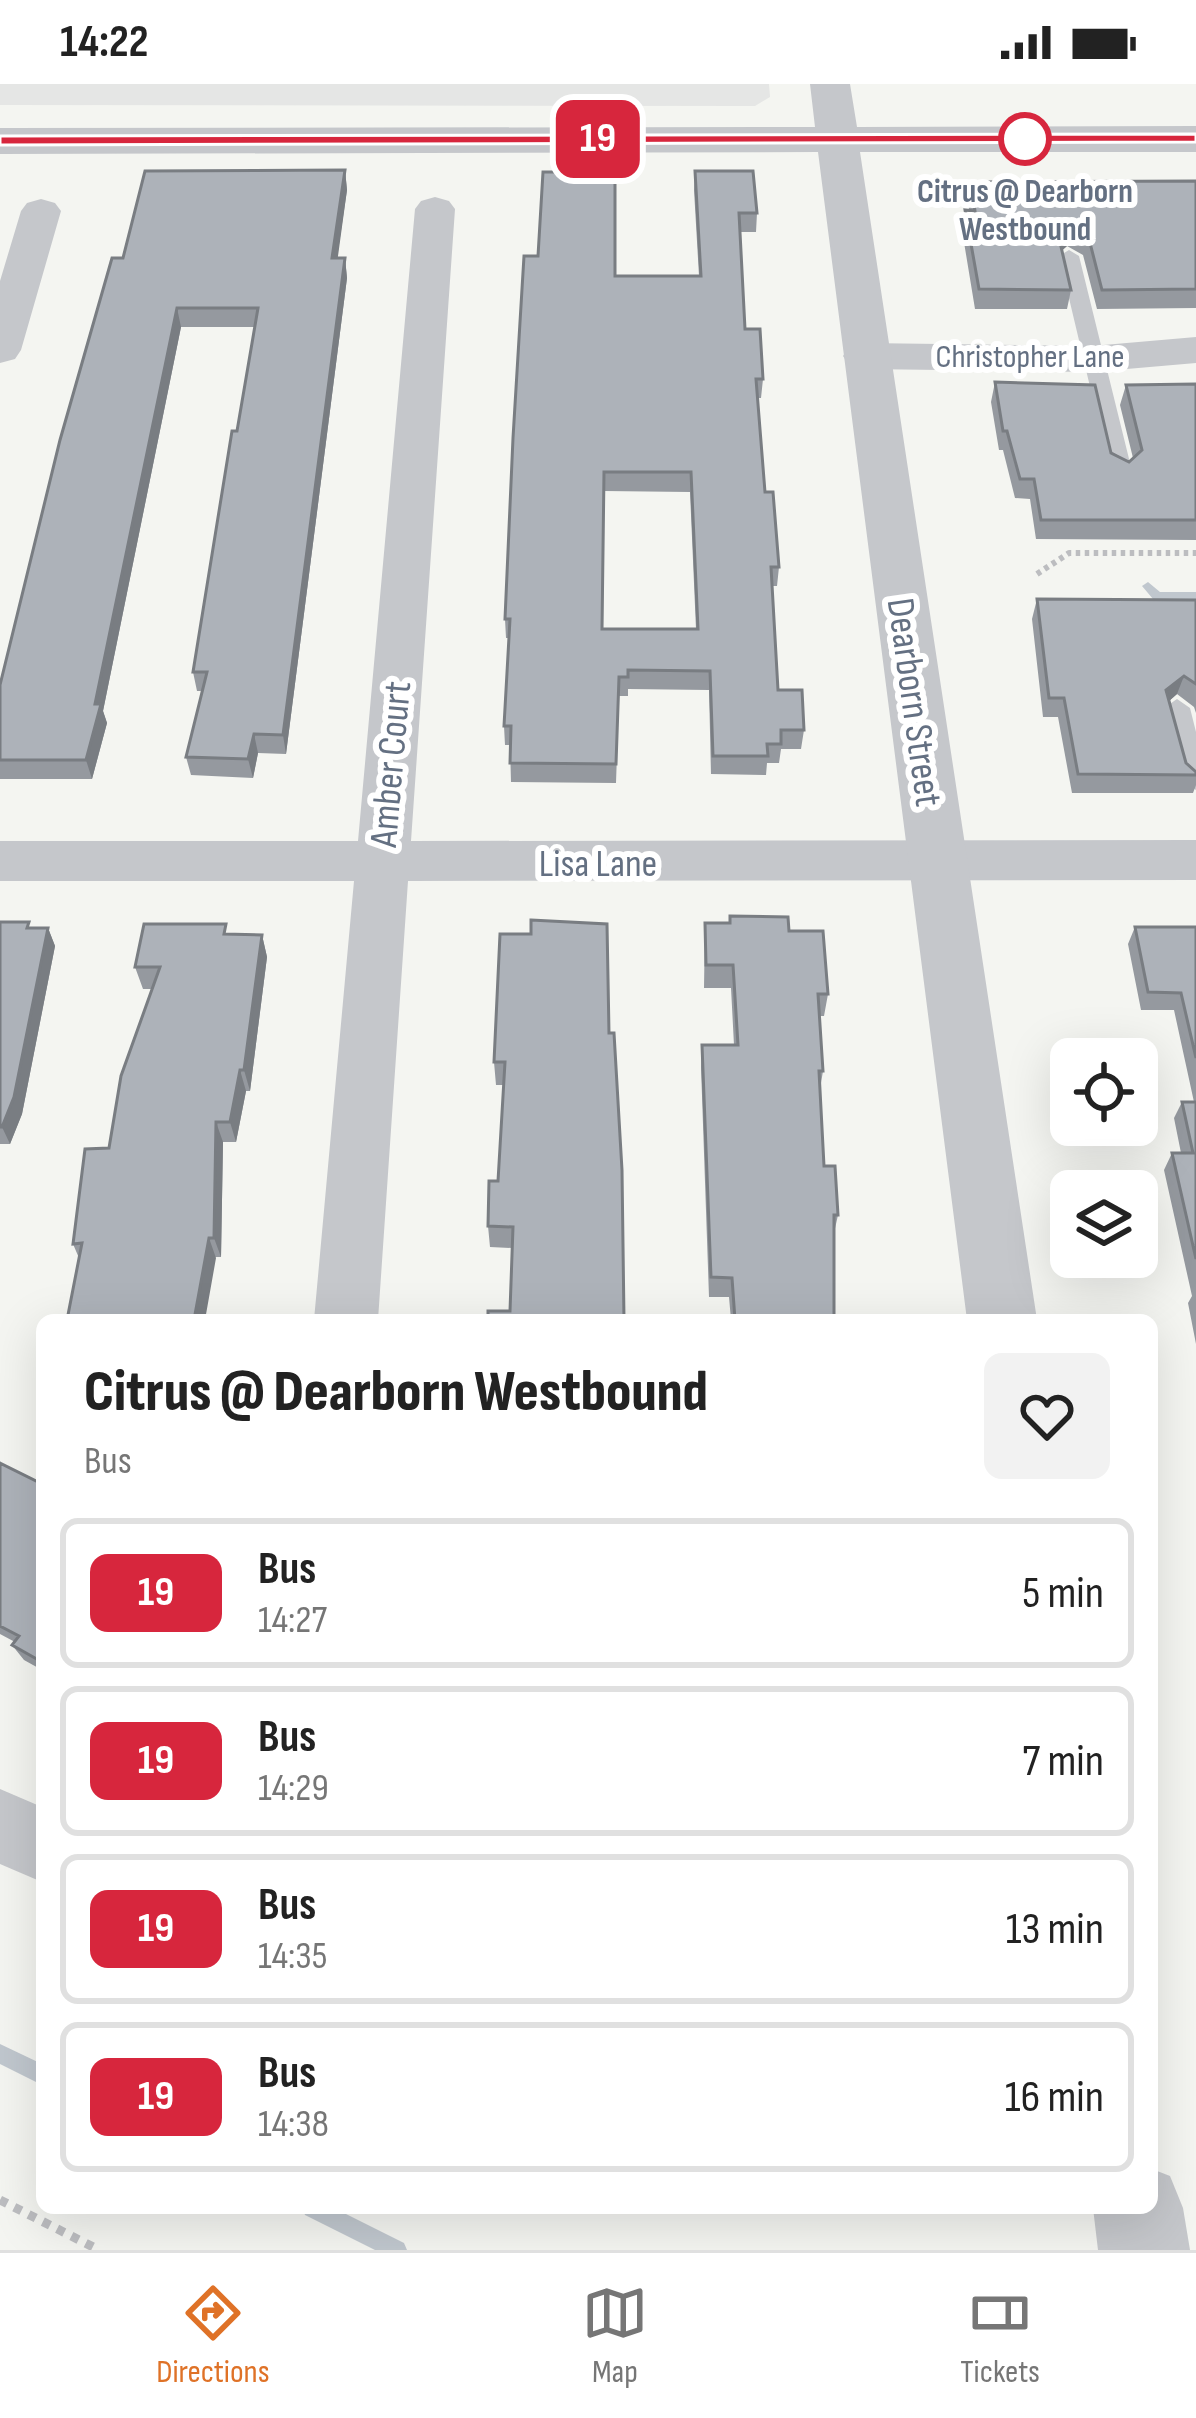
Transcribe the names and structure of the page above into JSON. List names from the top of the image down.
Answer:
{
  "streets": {
    "street": [
      "Christopher Lane",
      "Dearborn Street",
      "Amber Court",
      "Lisa Lane"
    ]
  },
  "crossings": [
    ["Christopher Lane", "Dearborn Street"],
    ["Dearborn Street", "Lisa Lane"],
    ["Amber Court", "Lisa Lane"]
  ],
  "places": ["Citrus @ Dearborn Westbound"],
  "lines": ["bus line 19"],
  "page": {
    "status": "14:22",
    "on_map": "19",
    "heading": ["Citrus @ Dearborn Westbound", "Bus"],
    "list": [
      {
        "mark": "19",
        "name": "Bus",
        "note": "14:27",
        "value": "5 min"
      },
      {
        "mark": "19",
        "name": "Bus",
        "note": "14:29",
        "value": "7 min"
      },
      {
        "mark": "19",
        "name": "Bus",
        "note": "14:35",
        "value": "13 min"
      },
      {
        "mark": "19",
        "name": "Bus",
        "note": "14:38",
        "value": "16 min"
      }
    ],
    "tabs": ["Directions", "Map", "Tickets"]
  }
}
